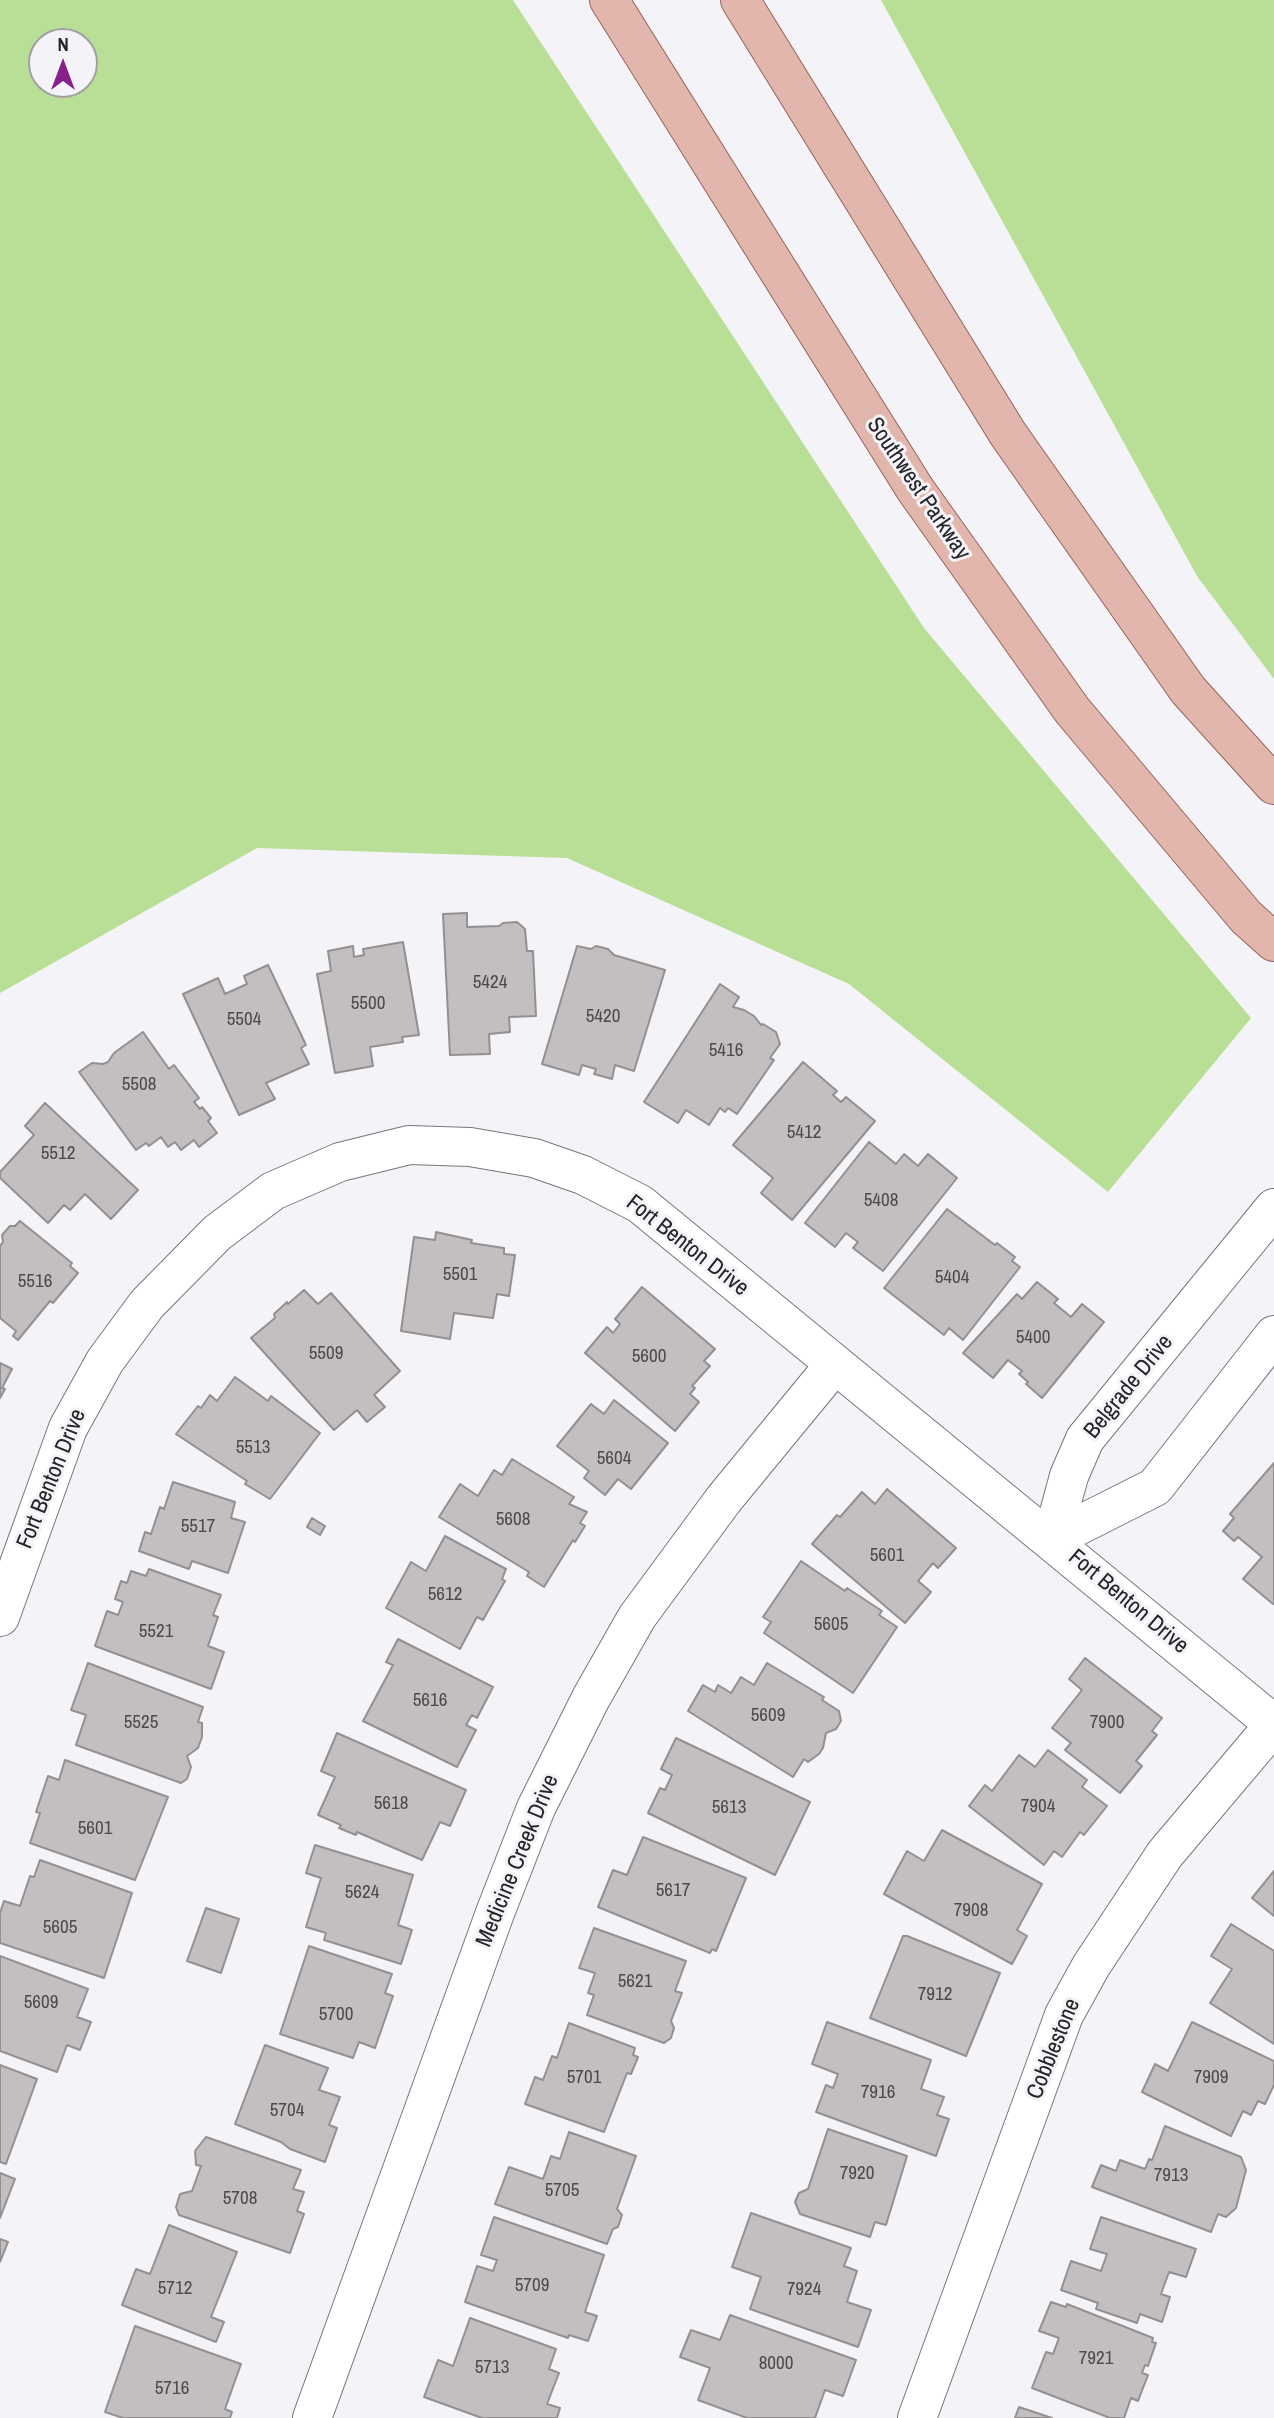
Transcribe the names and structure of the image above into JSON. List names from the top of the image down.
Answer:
{
  "streets": {
    "main road": ["Southwest Parkway"],
    "street": [
      "Fort Benton Drive",
      "Belgrade Drive",
      "Medicine Creek Drive",
      "Cobblestone"
    ]
  },
  "crossings": [
    ["Fort Benton Drive", "Belgrade Drive"],
    ["Fort Benton Drive", "Medicine Creek Drive"],
    ["Fort Benton Drive", "Cobblestone"]
  ],
  "house_numbers": [
    "5424",
    "5500",
    "5420",
    "5504",
    "5416",
    "5508",
    "5412",
    "5512",
    "5408",
    "5501",
    "5404",
    "5516",
    "5400",
    "5509",
    "5600",
    "5513",
    "5604",
    "5608",
    "5517",
    "5601",
    "5612",
    "5605",
    "5521",
    "5616",
    "5609",
    "5525",
    "7900",
    "5618",
    "7904",
    "5613",
    "5601",
    "5617",
    "5624",
    "7908",
    "5605",
    "5621",
    "7912",
    "5609",
    "5700",
    "5701",
    "7909",
    "7916",
    "5704",
    "7920",
    "7913",
    "5705",
    "5708",
    "5709",
    "5712",
    "7924",
    "7921",
    "8000",
    "5713",
    "5716"
  ],
  "north": "top"
}
